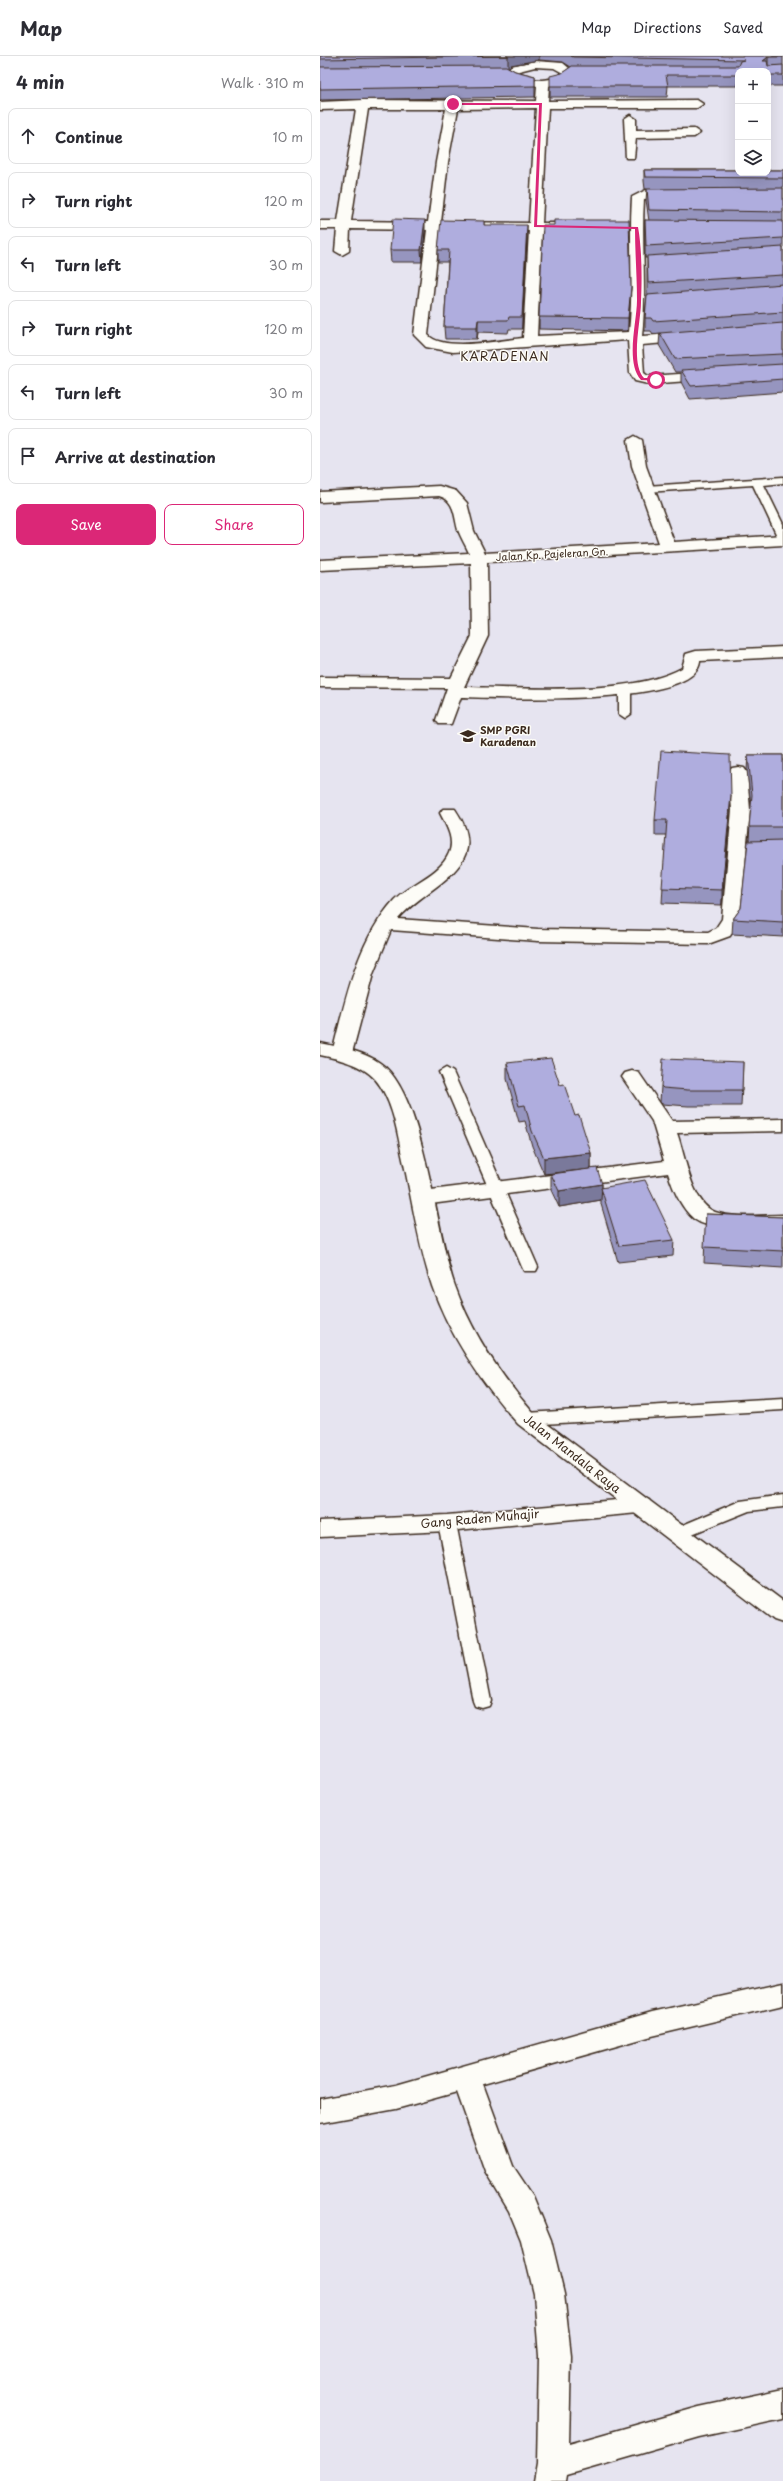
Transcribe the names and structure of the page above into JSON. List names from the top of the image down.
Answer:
{
  "streets": {
    "street": ["Jalan Kp. Pajeleran Gn.", "Jalan Mandala Raya", "Gang Raden Muhajir"]
  },
  "crossings": [
    ["Jalan Mandala Raya", "Gang Raden Muhajir"]
  ],
  "districts": ["KARADENAN"],
  "places": {
    "school or university": ["SMP PGRI Karadenan"]
  },
  "page": {
    "header": "Map",
    "nav": ["Map", "Directions", "Saved"],
    "heading": ["4 min", "Walk · 310 m"],
    "map_buttons": ["+", "−"],
    "list": [
      ["Continue", "10 m"],
      ["Turn right", "120 m"],
      ["Turn left", "30 m"],
      ["Turn right", "120 m"],
      ["Turn left", "30 m"],
      "Arrive at destination"
    ],
    "buttons": ["Save", "Share"]
  }
}
